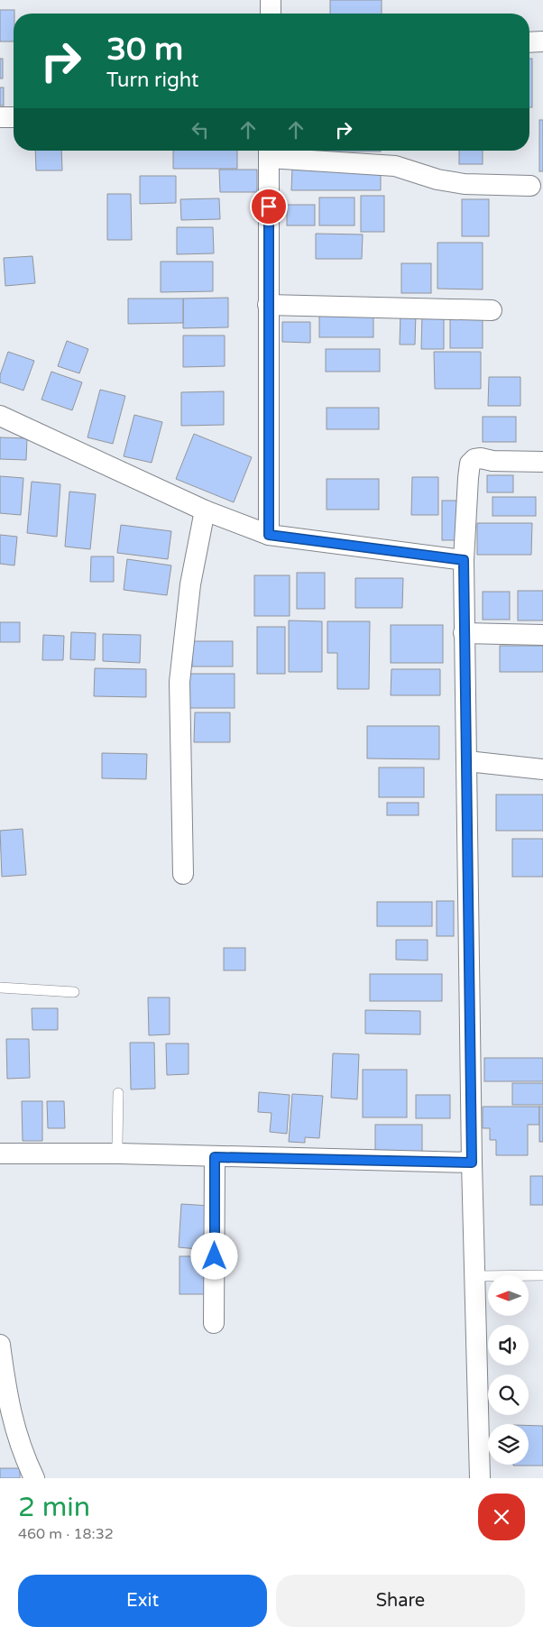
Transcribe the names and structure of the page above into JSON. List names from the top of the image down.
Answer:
{
  "north": "left",
  "page": {
    "turn": ["30 m", "Turn right"],
    "heading": ["2 min", "460 m · 18:32"],
    "buttons": ["Exit", "Share"]
  }
}
